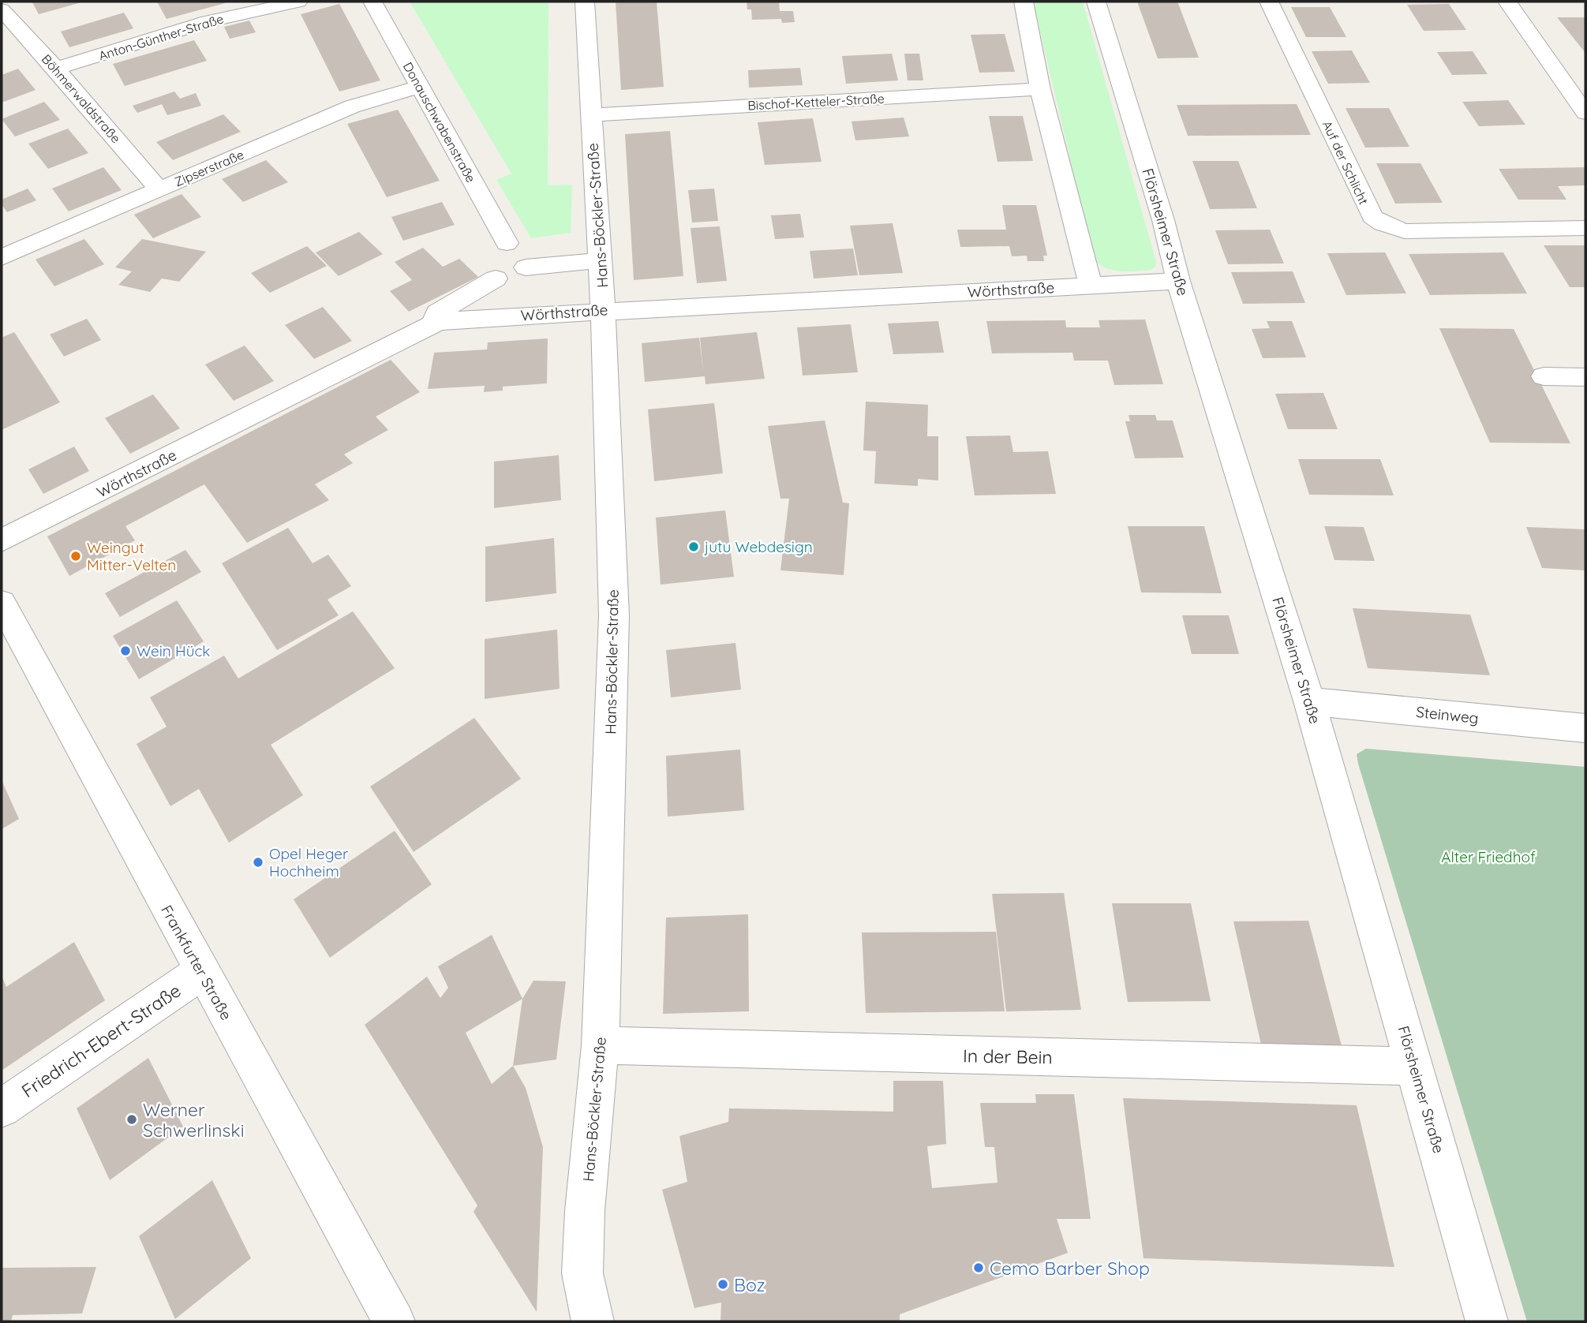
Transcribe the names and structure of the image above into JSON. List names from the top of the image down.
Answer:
{
  "streets": {
    "street": [
      "Anton-Günther-Straße",
      "Böhmerwaldstraße",
      "Bischof-Ketteler-Straße",
      "Donauschwabenstraße",
      "Auf der Schlicht",
      "Zipserstraße",
      "Hans-Böckler-Straße",
      "Flörsheimer Straße",
      "Wörthstraße",
      "Steinweg",
      "Frankfurter Straße",
      "Friedrich-Ebert-Straße",
      "In der Bein"
    ]
  },
  "crossings": [
    ["Anton-Günther-Straße", "Böhmerwaldstraße"],
    ["Böhmerwaldstraße", "Zipserstraße"],
    ["Bischof-Ketteler-Straße", "Hans-Böckler-Straße"],
    ["Donauschwabenstraße", "Zipserstraße"],
    ["Hans-Böckler-Straße", "Wörthstraße"],
    ["Hans-Böckler-Straße", "In der Bein"],
    ["Flörsheimer Straße", "Wörthstraße"],
    ["Flörsheimer Straße", "Steinweg"],
    ["Flörsheimer Straße", "In der Bein"],
    ["Frankfurter Straße", "Friedrich-Ebert-Straße"]
  ],
  "parks": ["Alter Friedhof"],
  "places": [
    "jutu Webdesign",
    "Weingut Mitter-Velten",
    "Wein Hück",
    "Opel Heger Hochheim",
    "Werner Schwerlinski",
    "Cemo Barber Shop",
    "Boz"
  ]
}
